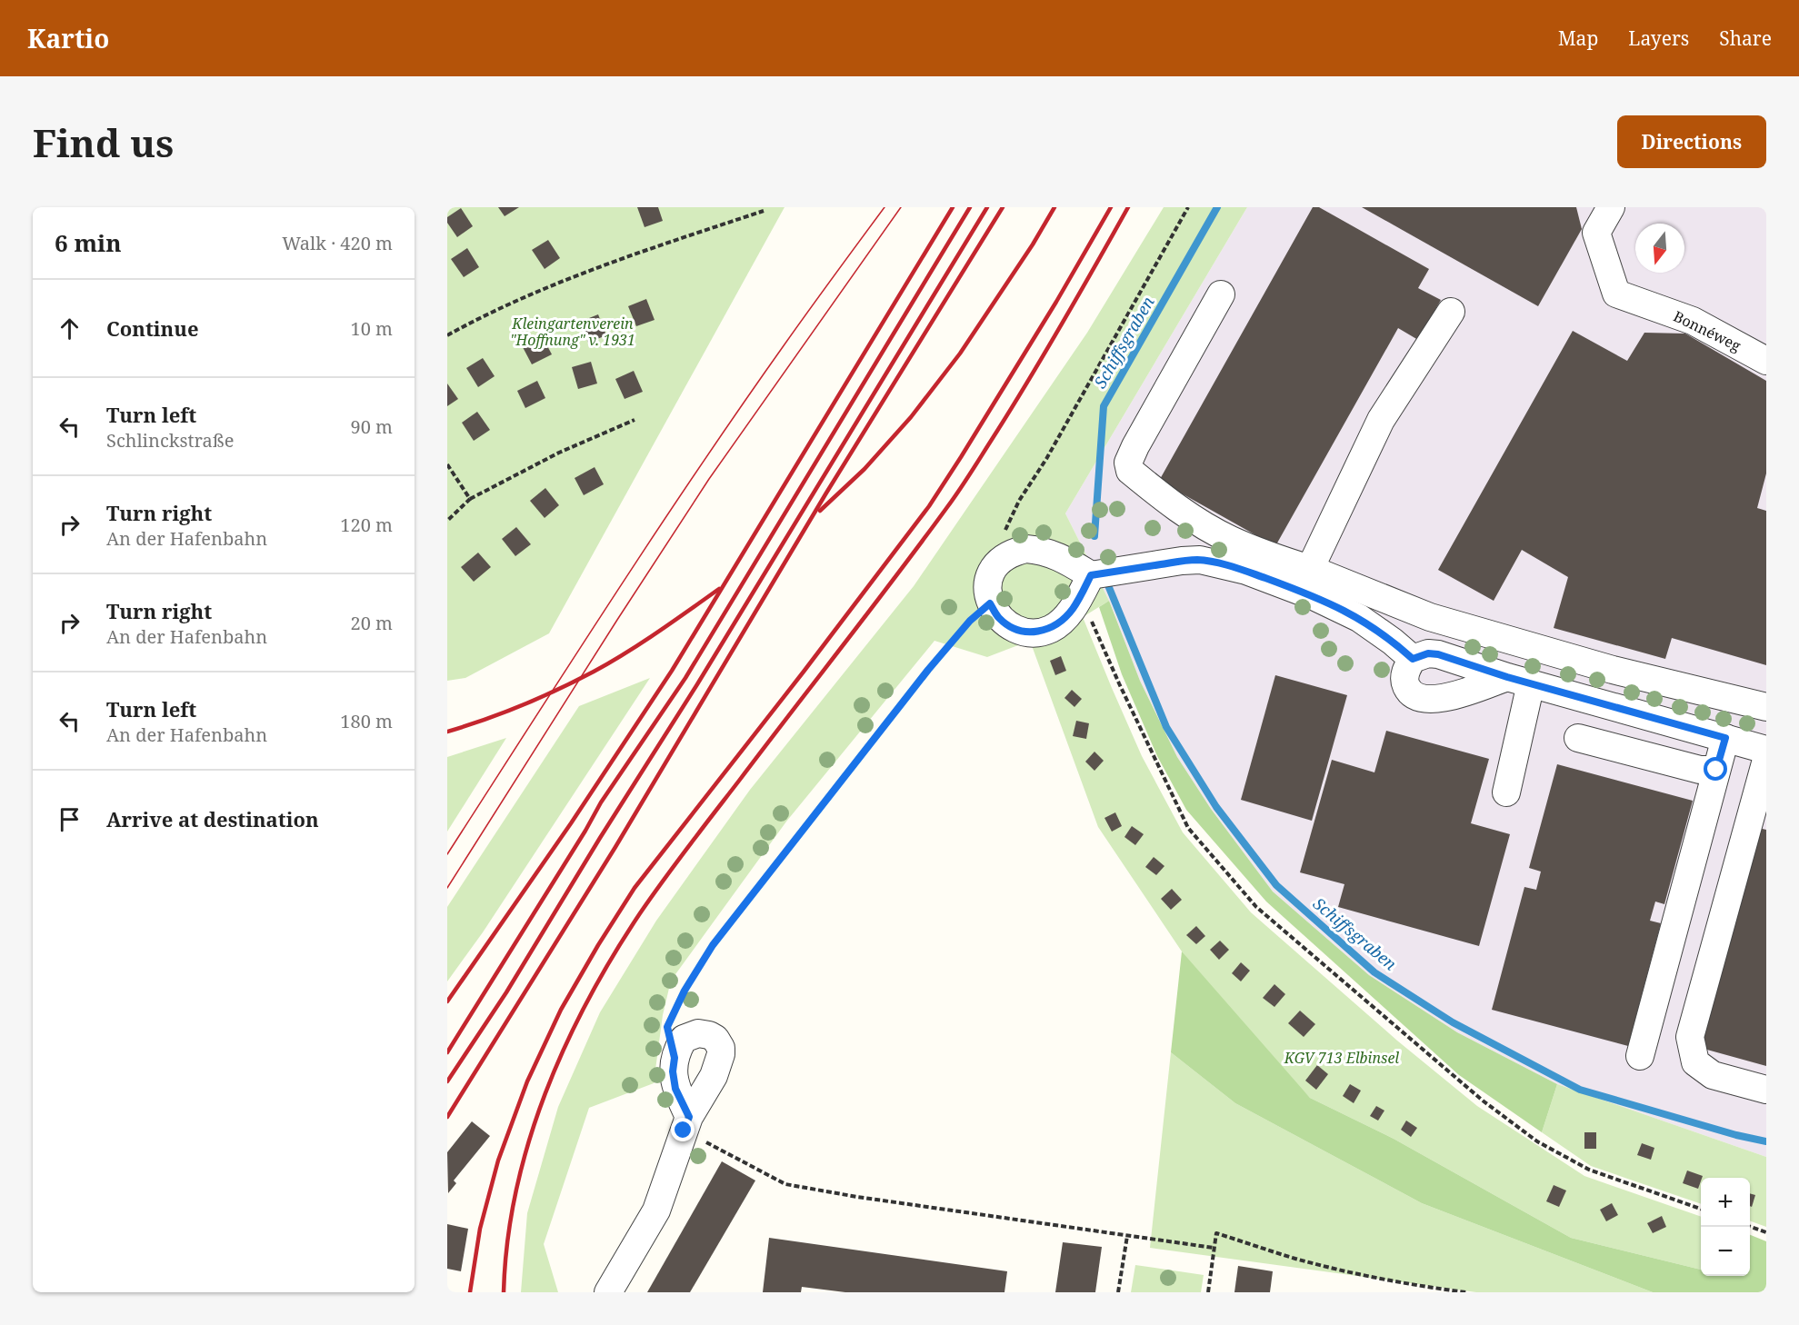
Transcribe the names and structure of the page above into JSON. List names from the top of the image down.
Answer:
{
  "streets": {
    "street": ["Bonnéweg"]
  },
  "water": ["Schiffsgraben"],
  "parks": ["Kleingartenverein \"Hoffnung\" v. 1931", "KGV 713 Elbinsel"],
  "north": "bottom",
  "page": {
    "header": "Kartio",
    "nav": ["Map", "Layers", "Share"],
    "buttons": "Directions",
    "title": "Find us",
    "heading": ["6 min", "Walk · 420 m"],
    "list": [
      ["Continue", "10 m"],
      ["Turn left", "Schlinckstraße", "90 m"],
      ["Turn right", "An der Hafenbahn", "120 m"],
      ["Turn right", "An der Hafenbahn", "20 m"],
      ["Turn left", "An der Hafenbahn", "180 m"],
      "Arrive at destination"
    ],
    "map_buttons": ["+", "−"]
  }
}
